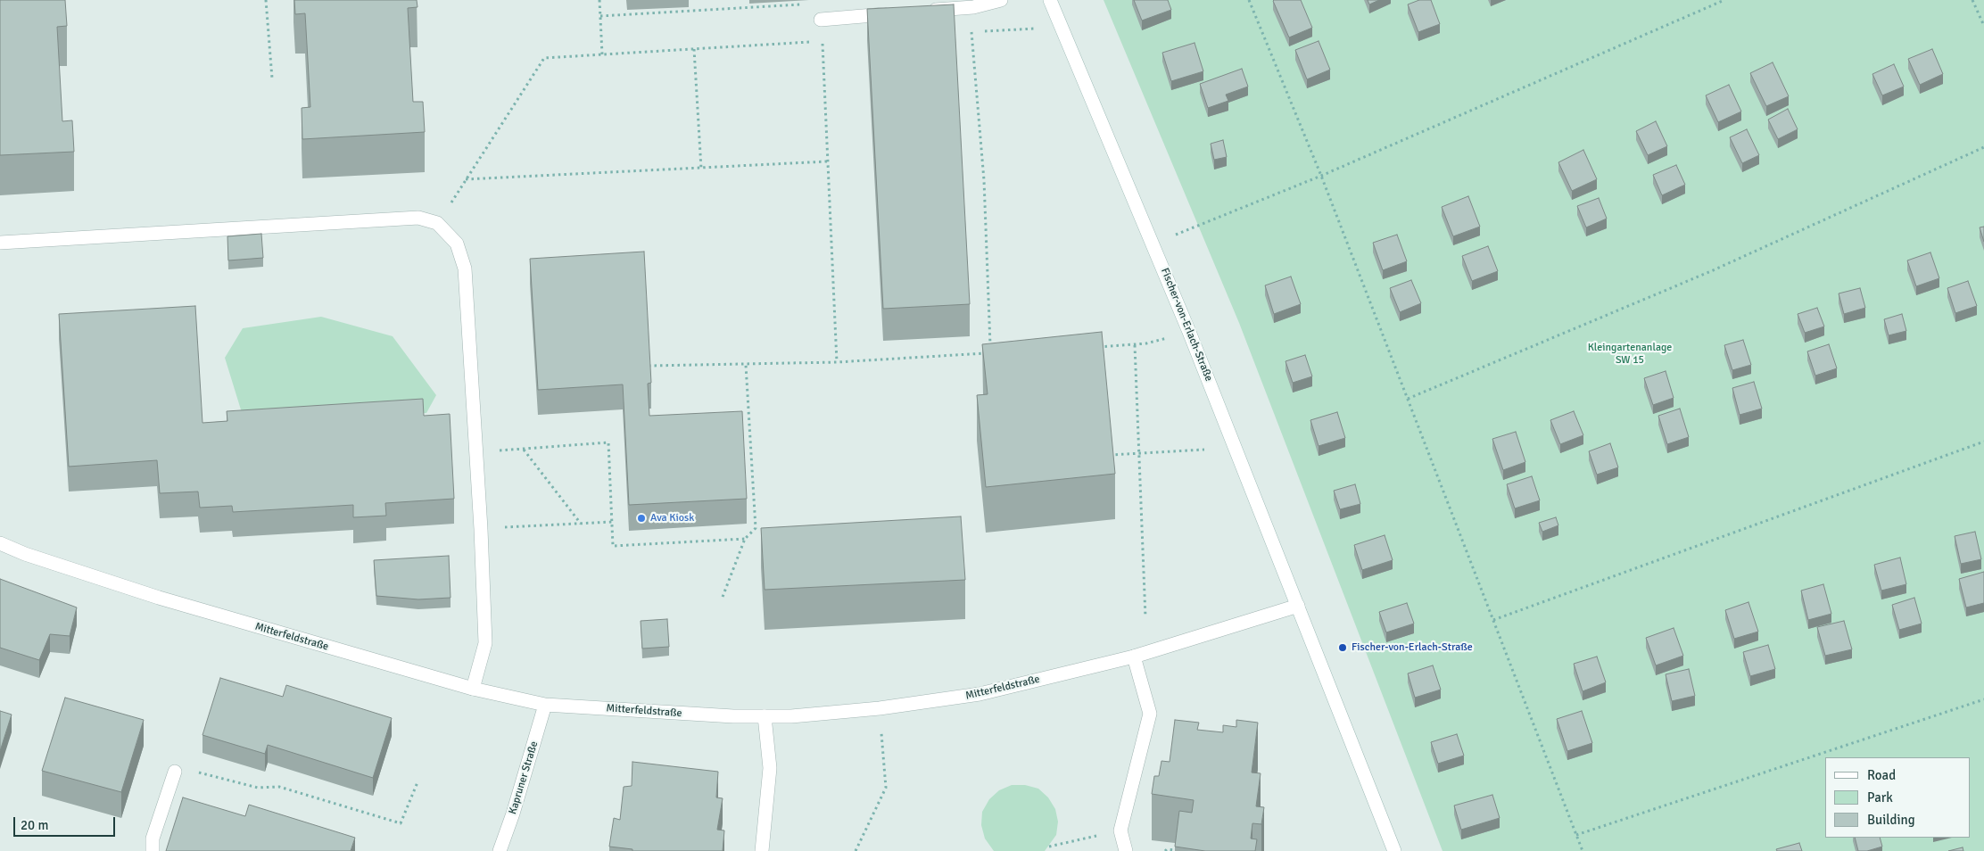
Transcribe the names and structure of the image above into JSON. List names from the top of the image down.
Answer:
{
  "streets": {
    "street": ["Fischer-von-Erlach-Straße", "Mitterfeldstraße", "Kapruner Straße"]
  },
  "crossings": [
    ["Fischer-von-Erlach-Straße", "Mitterfeldstraße"],
    ["Mitterfeldstraße", "Kapruner Straße"]
  ],
  "parks": ["Kleingartenanlage SW 15"],
  "places": ["Ava Kiosk", "Fischer-von-Erlach-Straße"],
  "legend": ["Road", "Park", "Building"],
  "scale_bar": "20 m"
}
